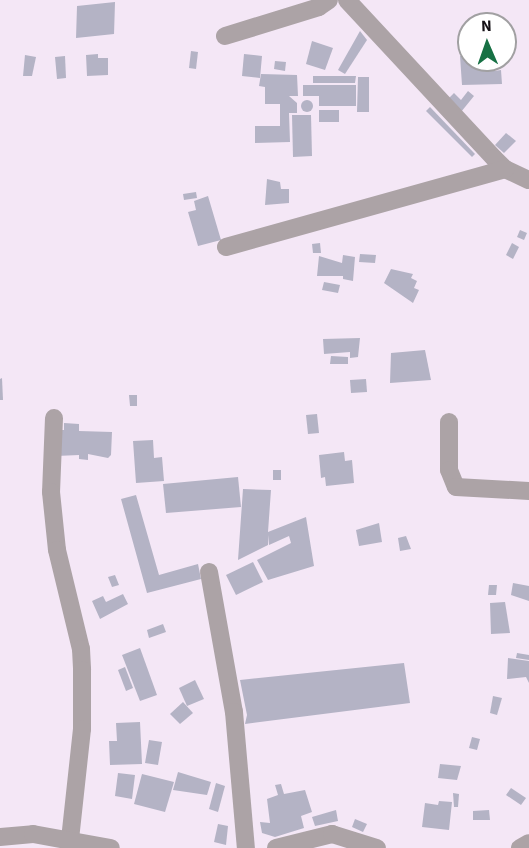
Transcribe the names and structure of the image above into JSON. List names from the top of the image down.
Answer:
{
  "north": "top"
}
